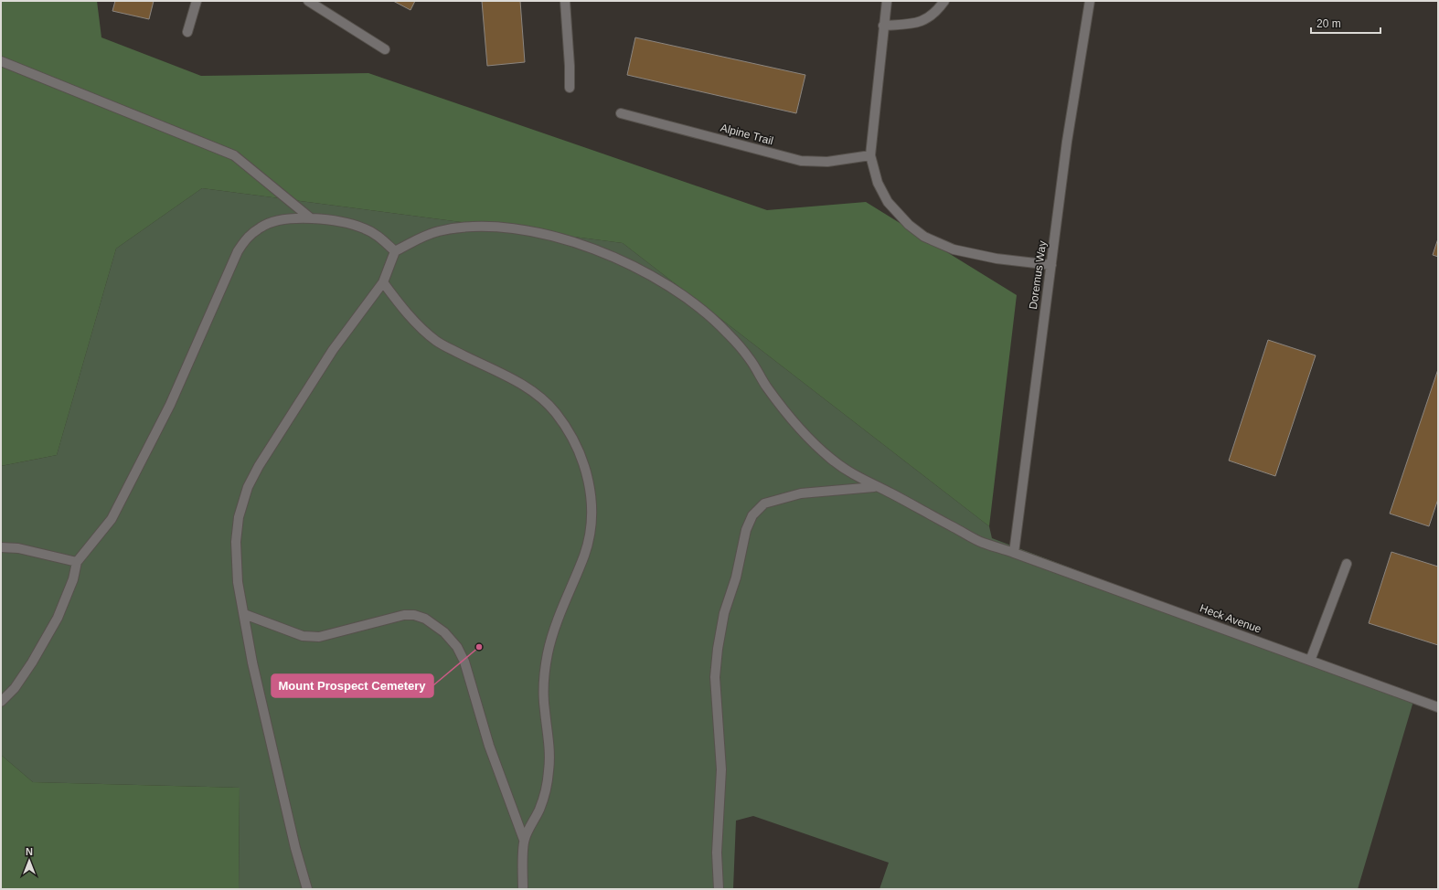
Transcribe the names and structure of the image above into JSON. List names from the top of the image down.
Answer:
{
  "streets": {
    "street": ["Alpine Trail", "Doremus Way", "Heck Avenue"]
  },
  "crossings": [
    ["Doremus Way", "Heck Avenue"]
  ],
  "places": ["Mount Prospect Cemetery"],
  "scale_bar": "20 m",
  "north": "top"
}
